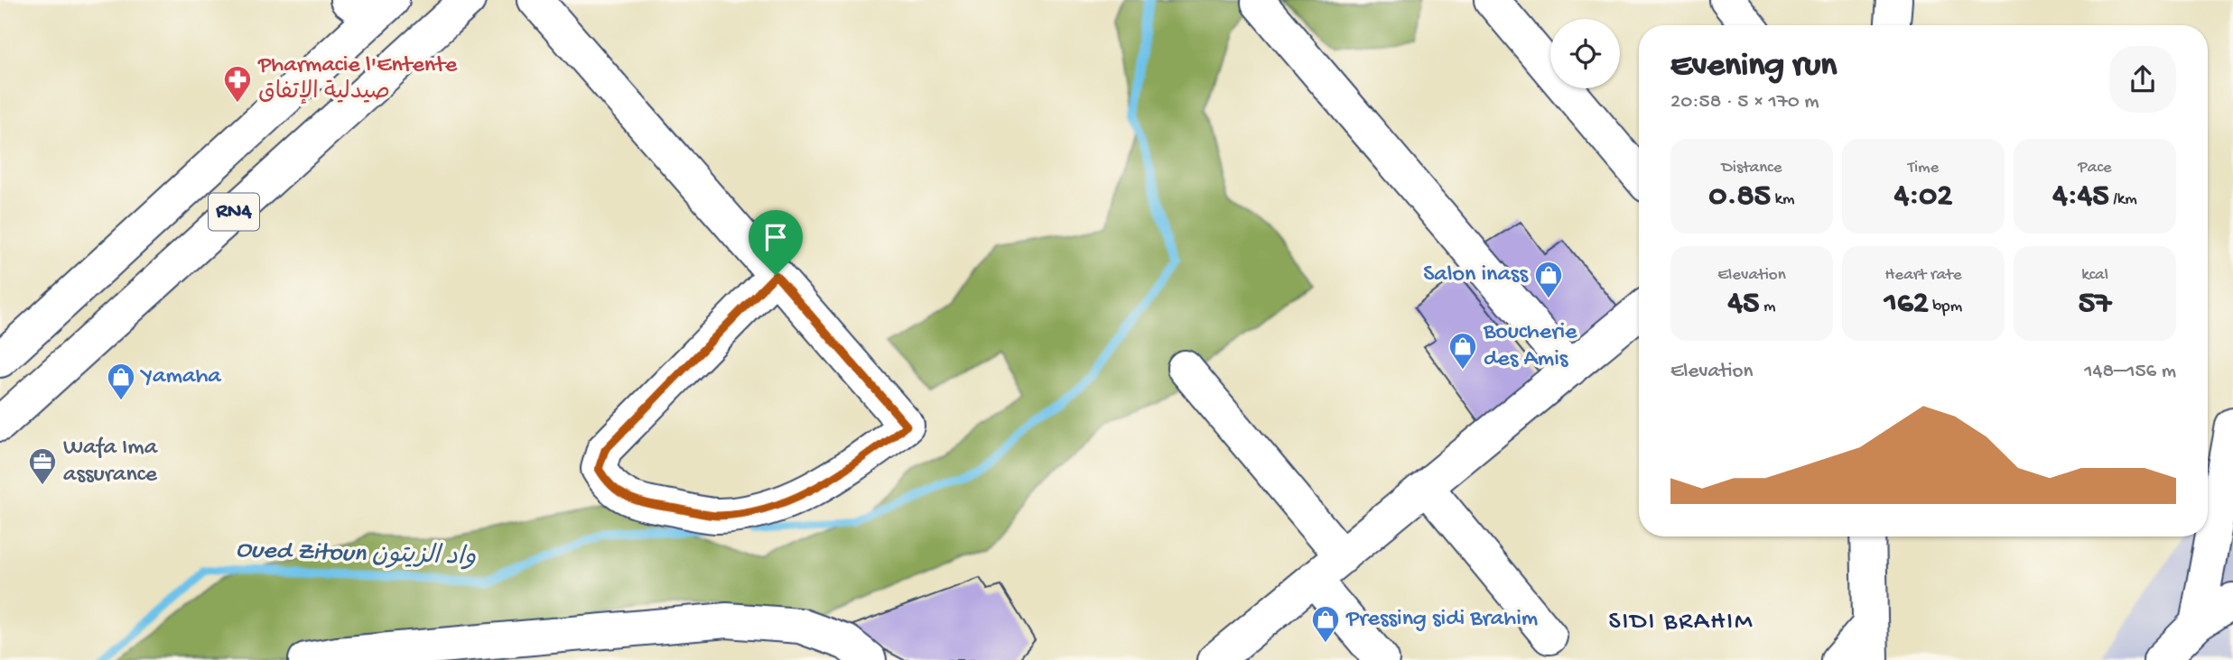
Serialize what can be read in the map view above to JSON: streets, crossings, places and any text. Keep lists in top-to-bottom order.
{
  "streets": {
    "street": ["RN4"]
  },
  "districts": ["SIDI BRAHIM"],
  "water": ["Oued Zitoun واد الزيتون"],
  "places": {
    "pharmacy": ["Pharmacie l'Entente صيدلية الإتفاق"],
    "shop": [
      "Salon inass",
      "Boucherie des Amis",
      "Yamaha",
      "Pressing sidi Brahim"
    ],
    "office": ["Wafa Ima assurance"]
  },
  "page": {
    "heading": ["Evening run", "20:58 · 5 × 170 m"],
    "stats": [
      ["Distance", "0.85 km"],
      ["Time", "4:02"],
      ["Pace", "4:45 /km"],
      ["Elevation", "45 m"],
      ["Heart rate", "162 bpm"],
      ["kcal", "57"]
    ],
    "chart": ["Elevation", "148–156 m"]
  }
}
